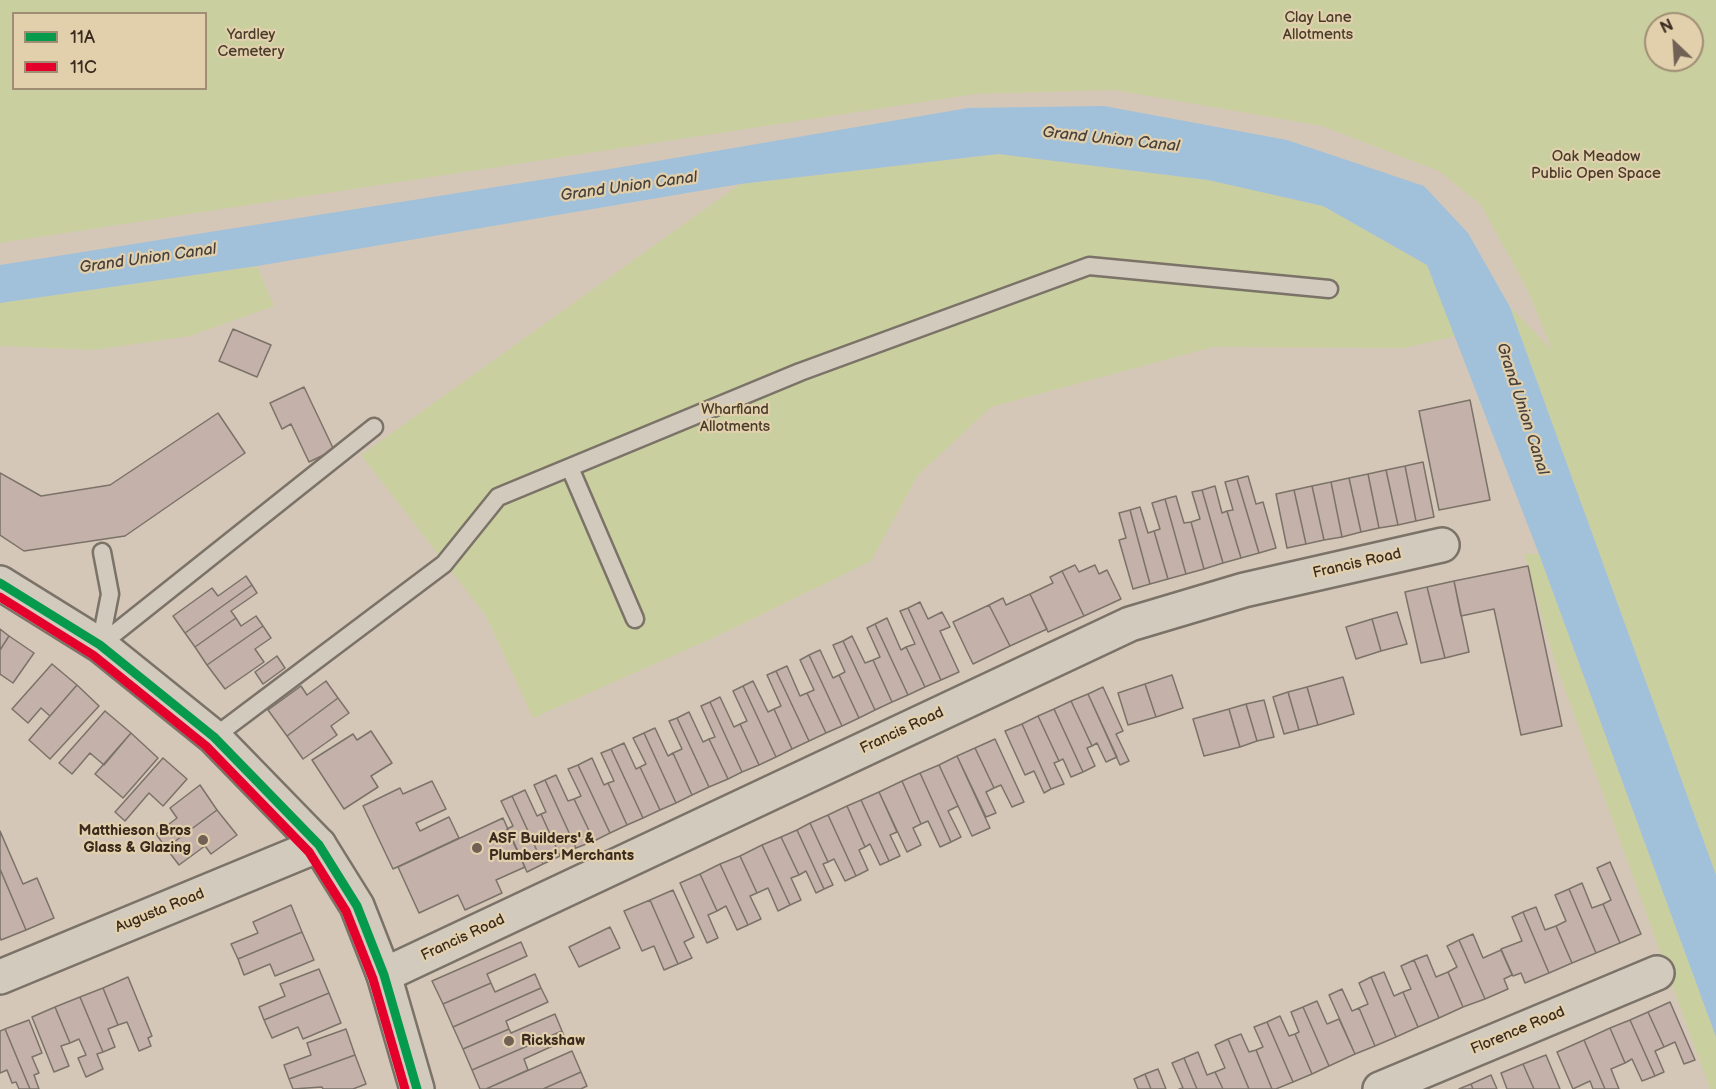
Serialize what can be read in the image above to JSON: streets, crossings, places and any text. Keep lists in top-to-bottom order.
{
  "streets": {
    "street": ["Francis Road", "Augusta Road", "Florence Road"]
  },
  "water": ["Grand Union Canal"],
  "parks": [
    "Clay Lane Allotments",
    "Yardley Cemetery",
    "Oak Meadow Public Open Space",
    "Wharfland Allotments"
  ],
  "places": ["Matthieson Bros Glass & Glazing", "ASF Builders' & Plumbers' Merchants", "Rickshaw"],
  "lines": ["transit line 11A", "transit line 11C"],
  "legend": ["11A", "11C"],
  "north": "top left"
}
